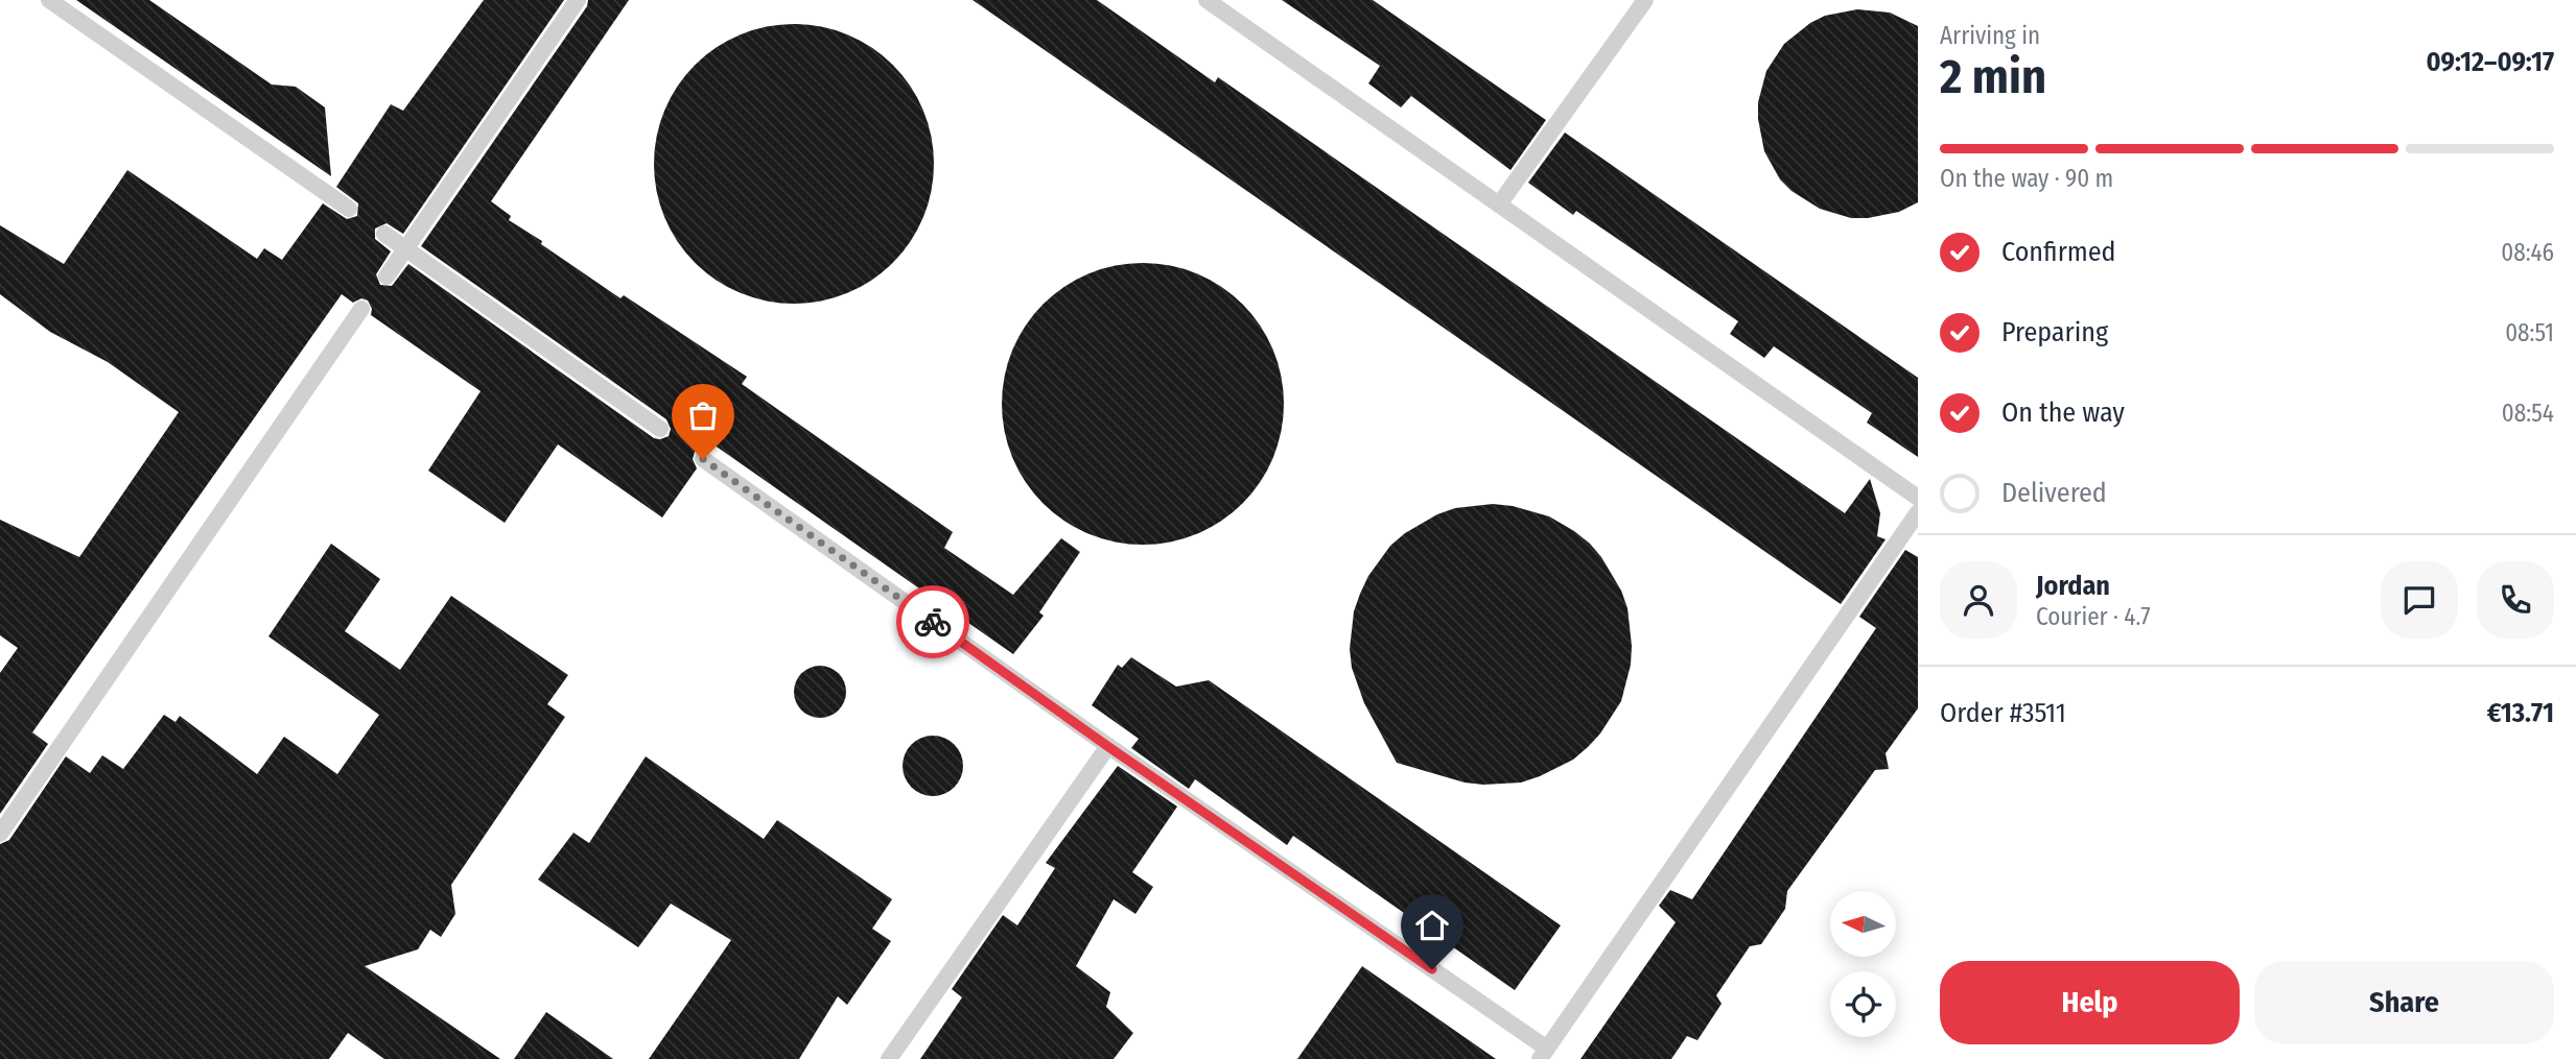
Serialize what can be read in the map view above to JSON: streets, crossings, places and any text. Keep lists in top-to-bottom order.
{
  "north": "left",
  "page": {
    "heading": ["2 min", "Arriving in", "09:12–09:17"],
    "panel": [
      "Jordan",
      "Courier · 4.7",
      "Order #3511",
      "€13.71"
    ],
    "bar": "On the way · 90 m",
    "list": [
      ["Confirmed", "08:46"],
      ["Preparing", "08:51"],
      ["On the way", "08:54"],
      "Delivered"
    ],
    "buttons": ["Help", "Share"]
  }
}
